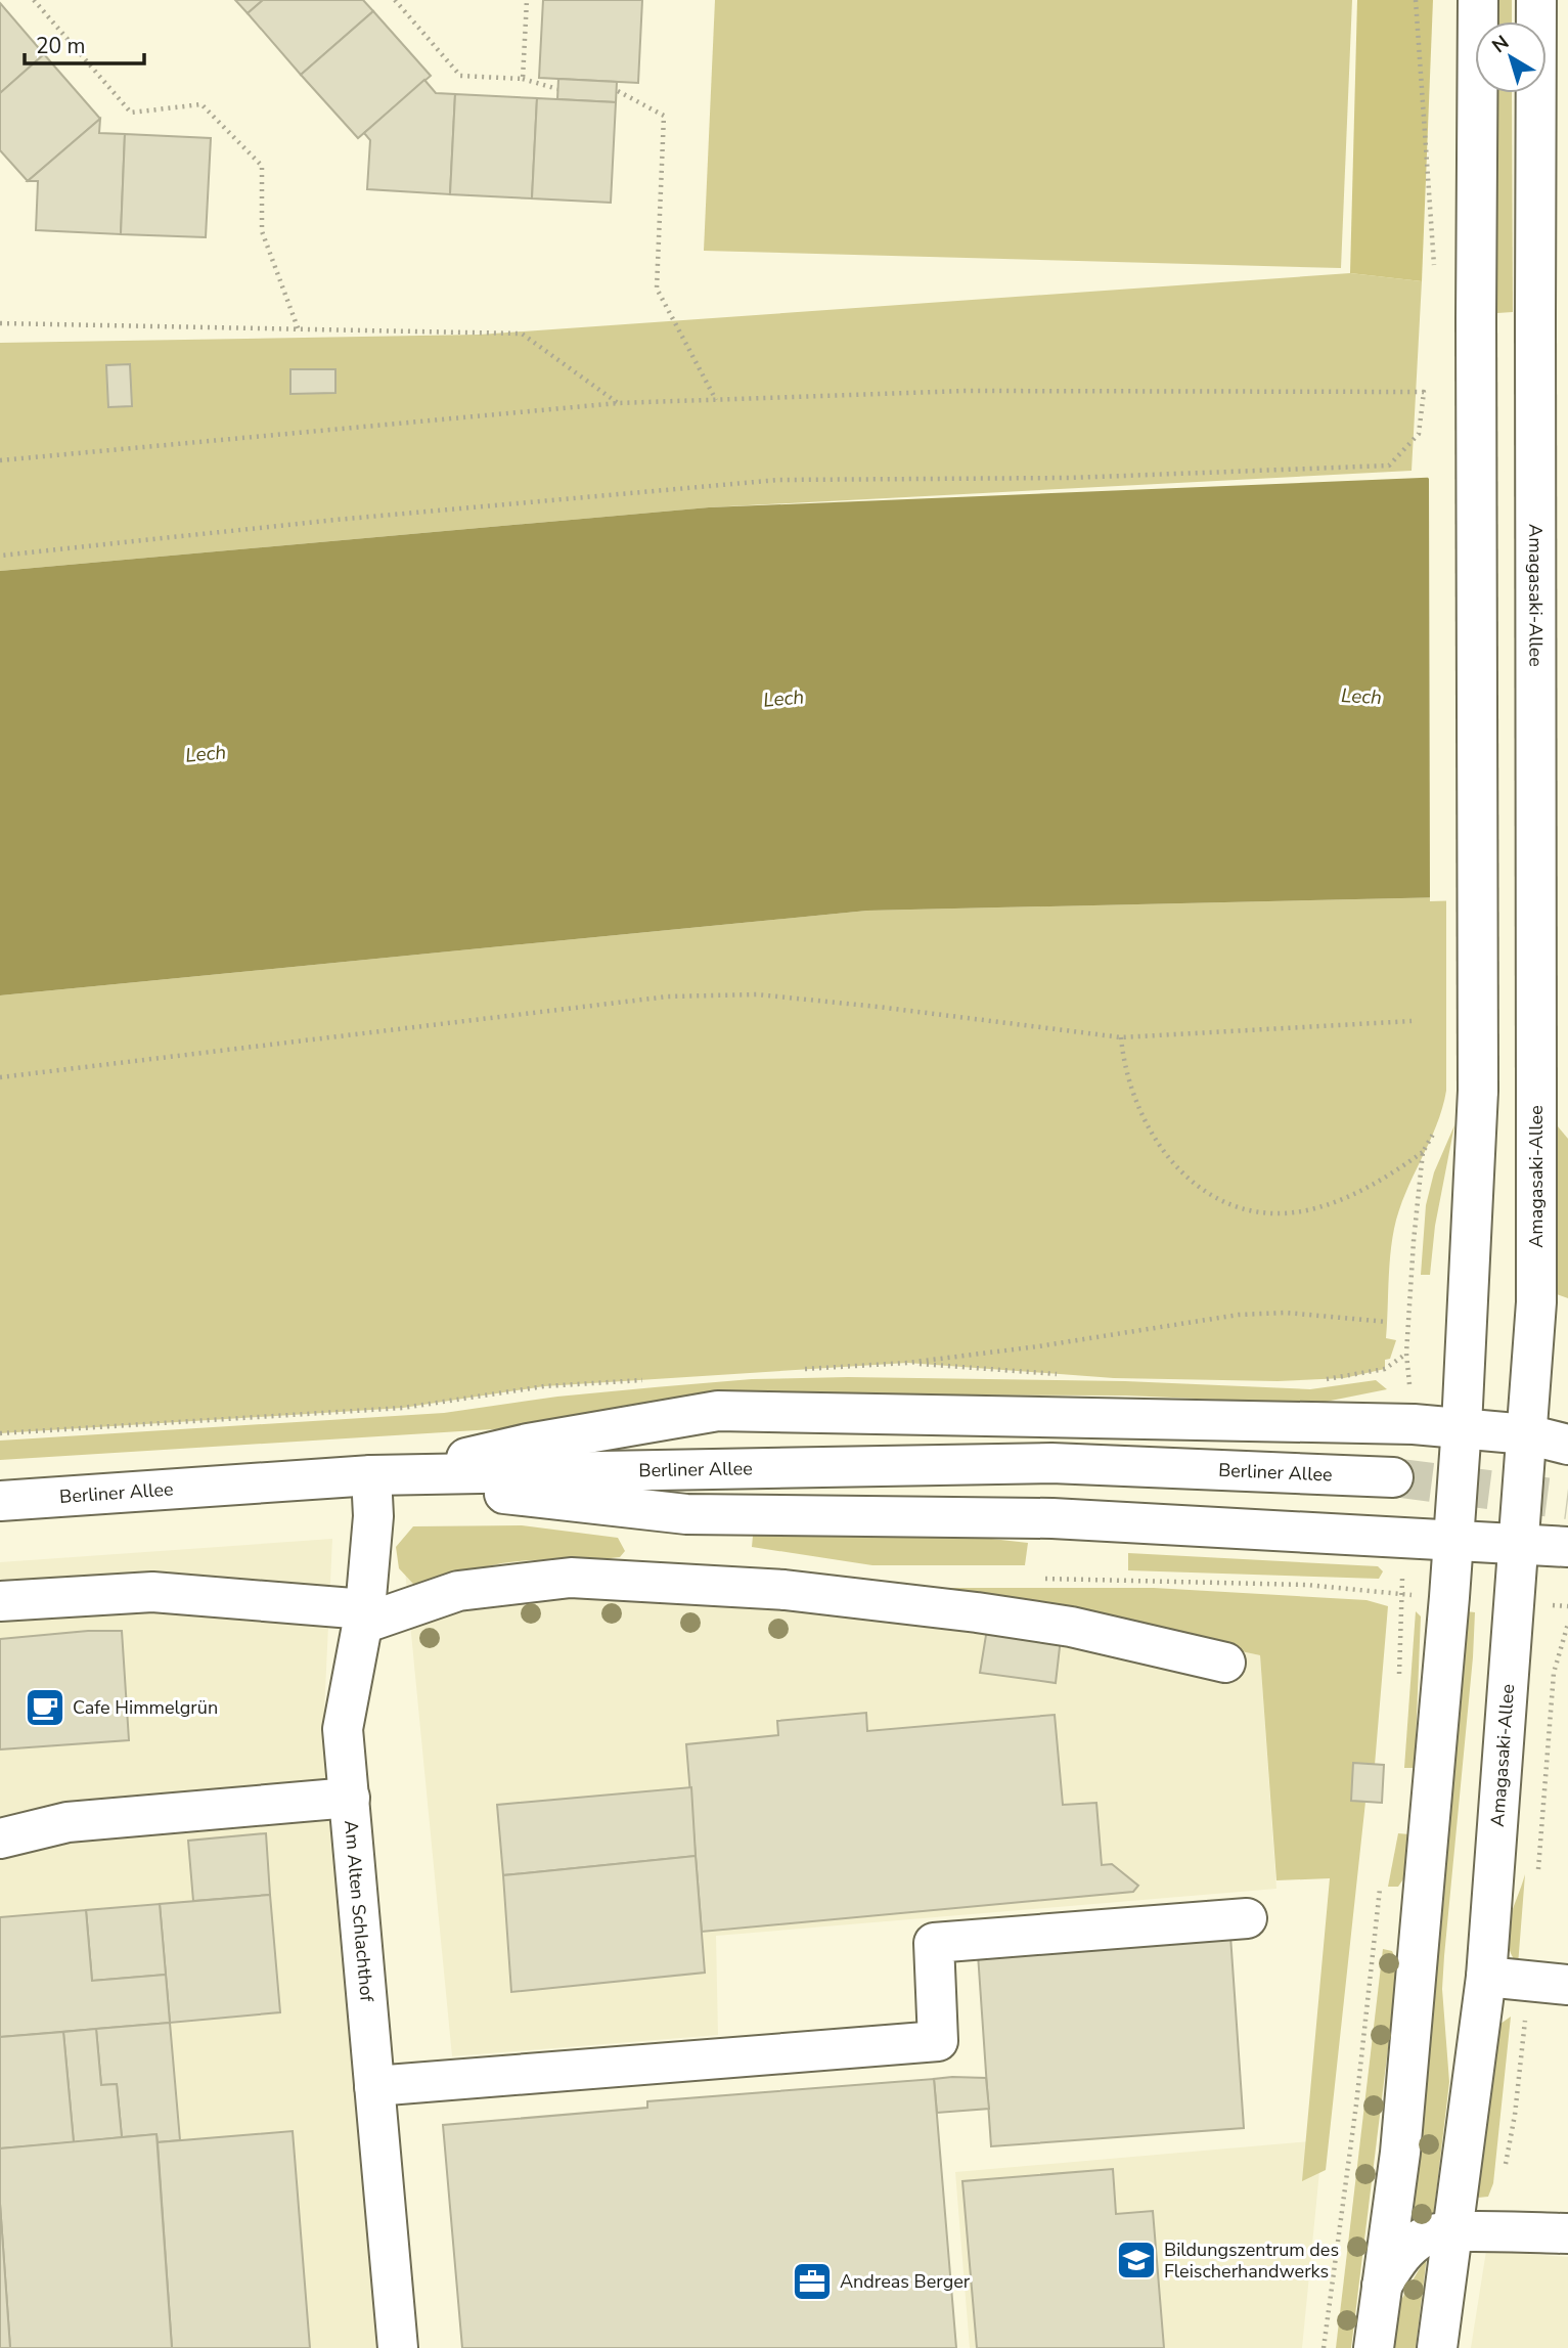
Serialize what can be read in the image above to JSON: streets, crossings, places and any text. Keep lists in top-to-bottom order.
{
  "streets": {
    "main road": ["Amagasaki-Allee", "Berliner Allee", "Am Alten Schlachthof"]
  },
  "crossings": [
    ["Berliner Allee", "Am Alten Schlachthof"]
  ],
  "water": ["Lech"],
  "places": {
    "cafe": ["Cafe Himmelgrün"],
    "school or university": ["Bildungszentrum des Fleischerhandwerks"],
    "office": ["Andreas Berger"]
  },
  "scale_bar": "20 m",
  "north": "top left"
}
